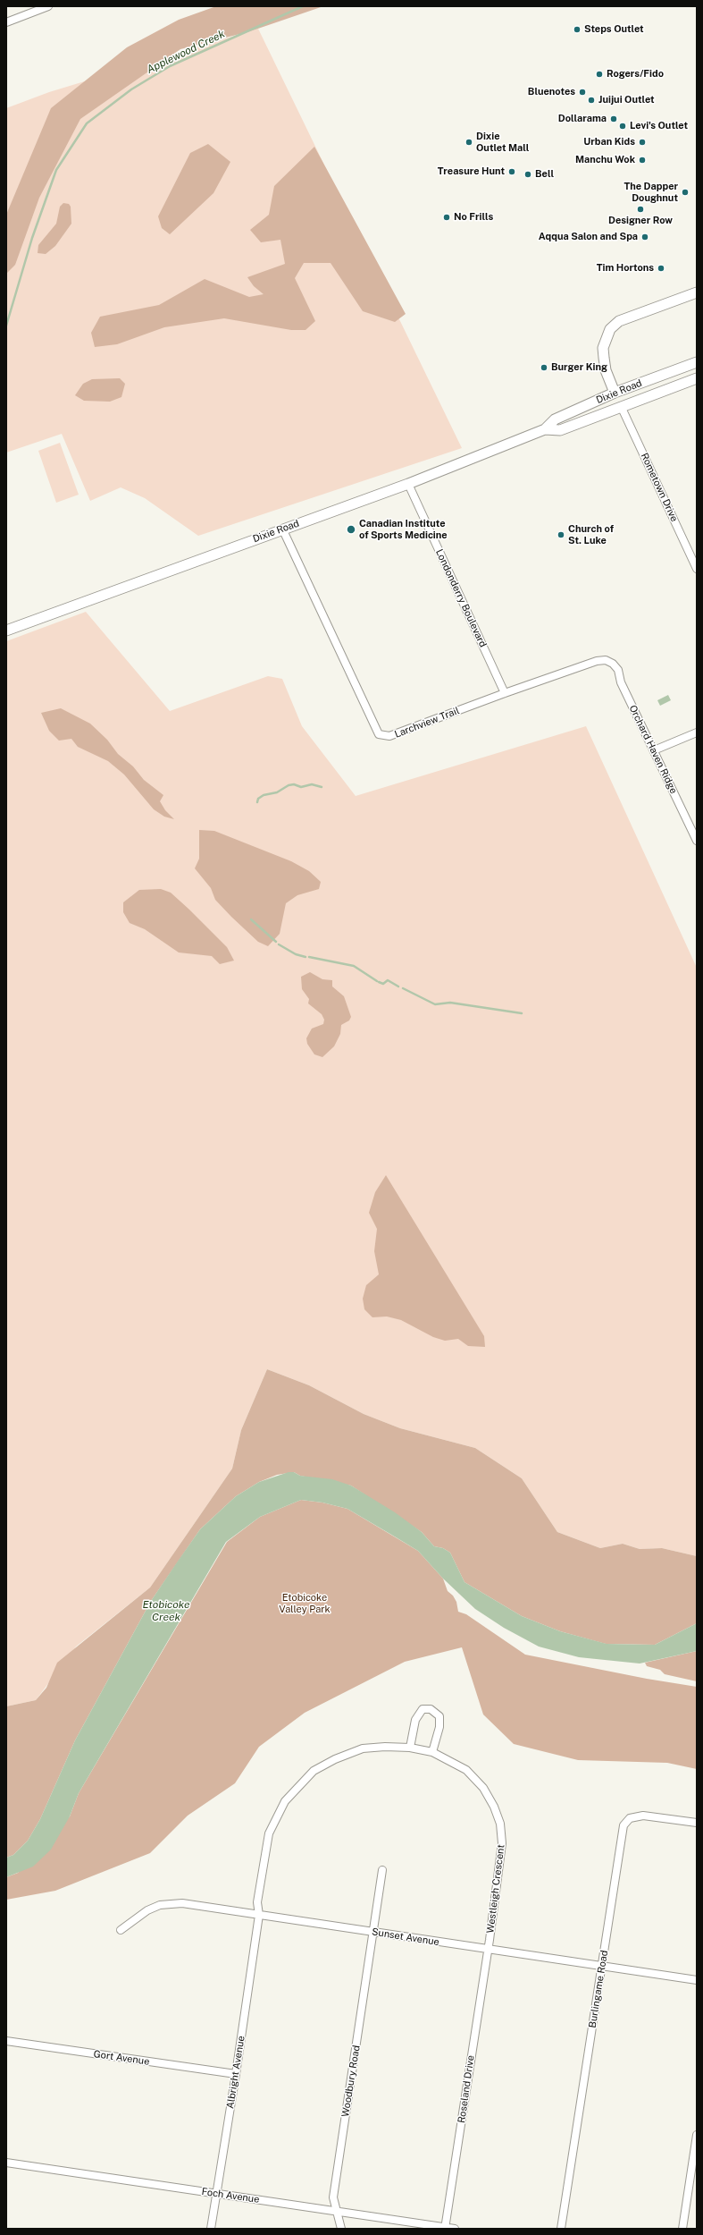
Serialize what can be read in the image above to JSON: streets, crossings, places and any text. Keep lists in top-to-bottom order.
{
  "streets": {
    "main road": ["Dixie Road"],
    "street": [
      "Rometown Drive",
      "Londonderry Boulevard",
      "Larchview Trail",
      "Orchard Haven Ridge",
      "Westleigh Crescent",
      "Sunset Avenue",
      "Burlingame Road",
      "Gort Avenue",
      "Albright Avenue",
      "Woodbury Road",
      "Roseland Drive",
      "Foch Avenue"
    ]
  },
  "crossings": [
    ["Dixie Road", "Rometown Drive"],
    ["Dixie Road", "Londonderry Boulevard"],
    ["Dixie Road", "Larchview Trail"],
    ["Londonderry Boulevard", "Larchview Trail"],
    ["Larchview Trail", "Orchard Haven Ridge"],
    ["Westleigh Crescent", "Sunset Avenue"],
    ["Westleigh Crescent", "Albright Avenue"],
    ["Westleigh Crescent", "Roseland Drive"],
    ["Sunset Avenue", "Burlingame Road"],
    ["Sunset Avenue", "Albright Avenue"],
    ["Sunset Avenue", "Woodbury Road"],
    ["Sunset Avenue", "Roseland Drive"],
    ["Gort Avenue", "Albright Avenue"],
    ["Albright Avenue", "Foch Avenue"],
    ["Woodbury Road", "Foch Avenue"],
    ["Roseland Drive", "Foch Avenue"]
  ],
  "water": ["Applewood Creek", "Etobicoke Creek"],
  "parks": ["Etobicoke Valley Park"],
  "places": [
    "Steps Outlet",
    "Rogers/Fido",
    "Bluenotes",
    "Juijui Outlet",
    "Dollarama",
    "Levi's Outlet",
    "Dixie Outlet Mall",
    "Urban Kids",
    "Manchu Wok",
    "Treasure Hunt",
    "Bell",
    "The Dapper Doughnut",
    "Designer Row",
    "No Frills",
    "Aqqua Salon and Spa",
    "Tim Hortons",
    "Burger King",
    "Canadian Institute of Sports Medicine",
    "Church of St. Luke"
  ]
}
